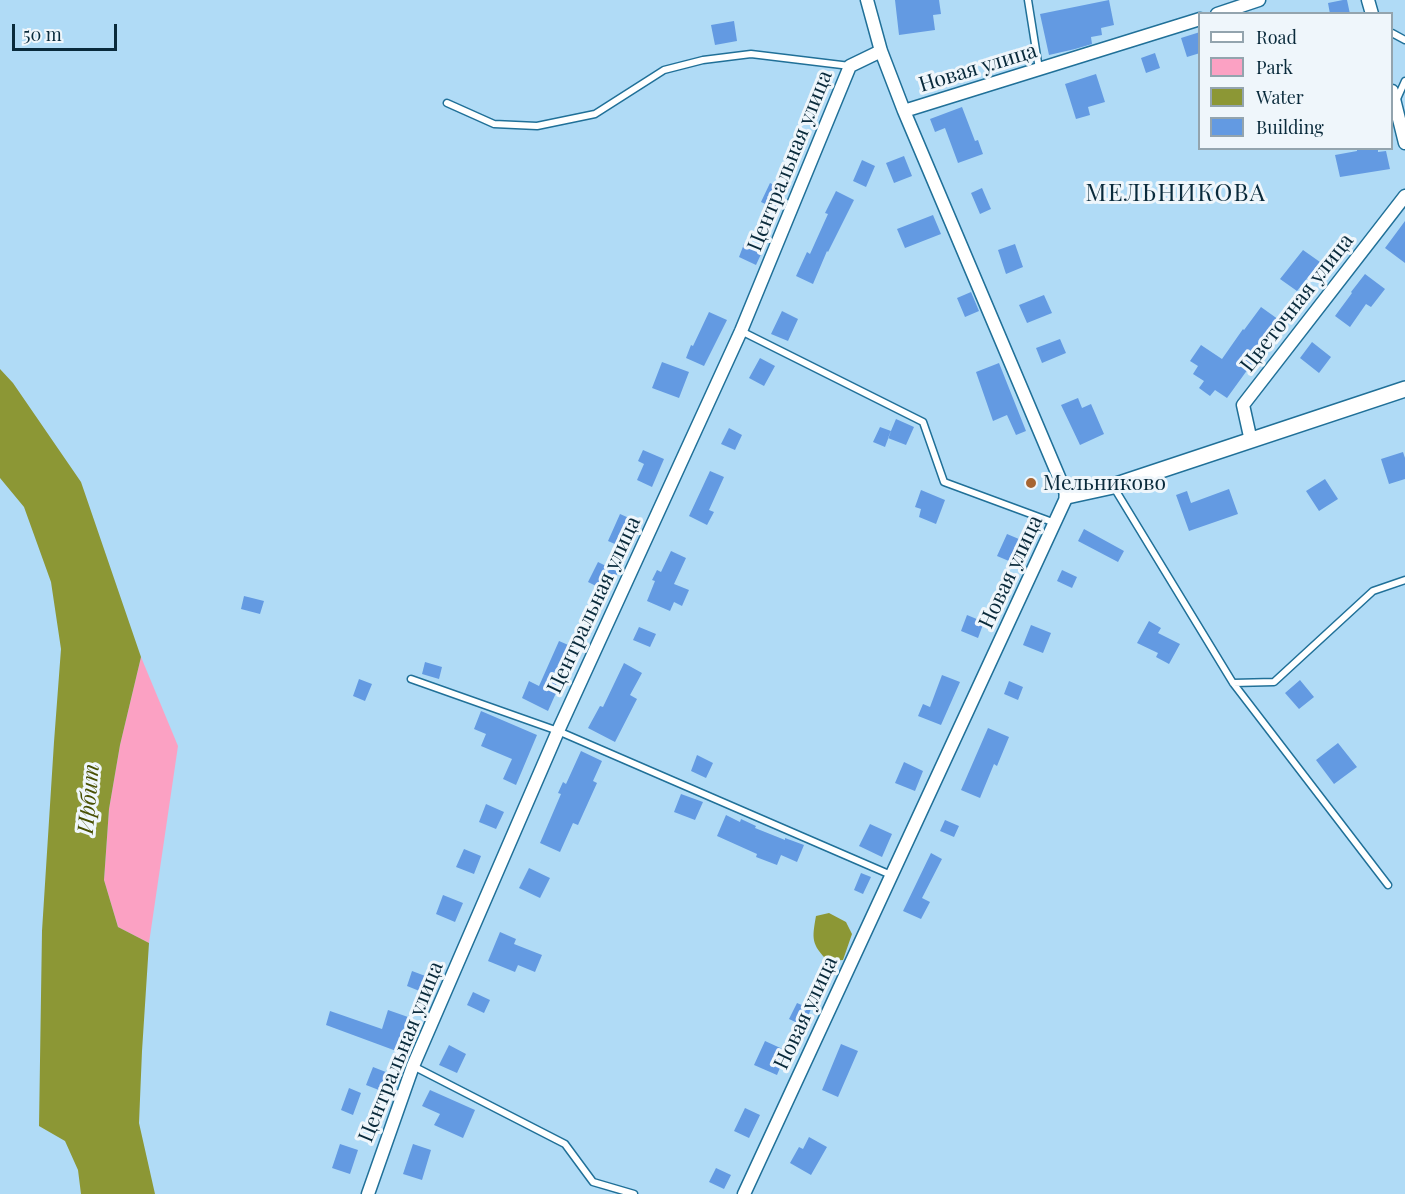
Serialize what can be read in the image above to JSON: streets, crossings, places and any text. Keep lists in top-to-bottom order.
{
  "streets": {
    "street": ["Новая улица", "Центральная улица", "Цветочная улица"]
  },
  "districts": ["МЕЛЬНИКОВА"],
  "water": ["Ирбит"],
  "places": ["Мельниково"],
  "legend": [
    "Road",
    "Park",
    "Water",
    "Building"
  ],
  "scale_bar": "50 m"
}
